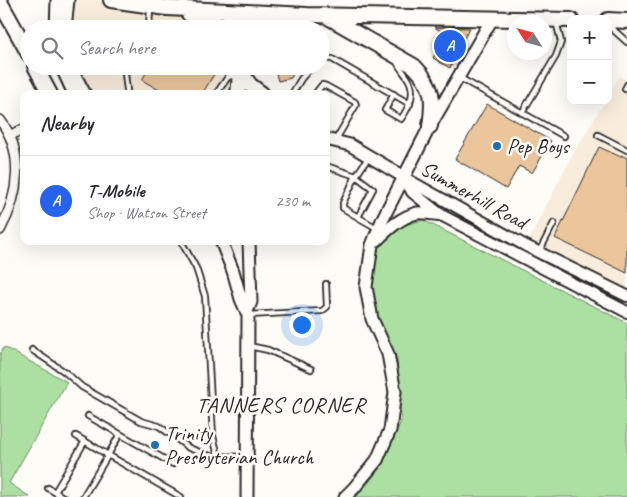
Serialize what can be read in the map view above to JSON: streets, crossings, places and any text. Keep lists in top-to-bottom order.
{
  "streets": {
    "street": ["Summerhill Road"]
  },
  "districts": ["TANNERS CORNER"],
  "places": ["Pep Boys", "Trinity Presbyterian Church"],
  "north": "top left",
  "page": {
    "map_buttons": ["+", "−"],
    "search": "Search here",
    "pins": "A",
    "heading": "Nearby",
    "list": [
      {
        "mark": "A",
        "name": "T-Mobile",
        "note": "Shop · Watson Street",
        "value": "230 m"
      }
    ]
  }
}
